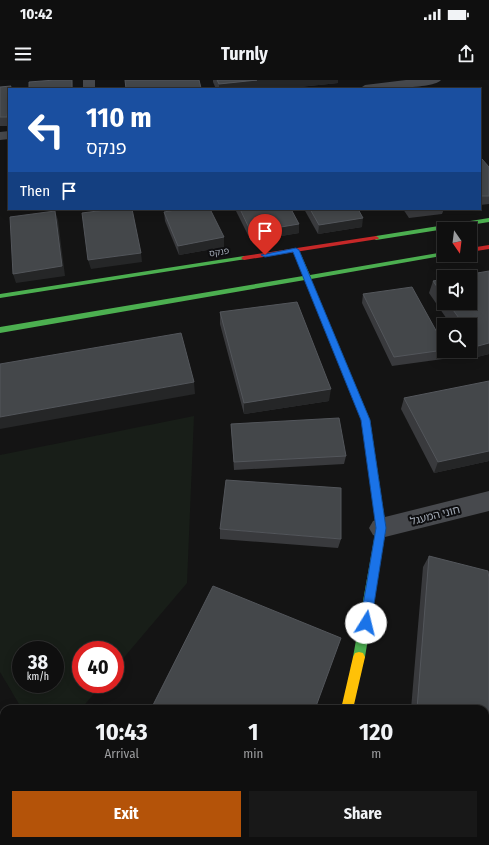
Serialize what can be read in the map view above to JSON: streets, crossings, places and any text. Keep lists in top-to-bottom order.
{
  "streets": {
    "main road": ["פנקס"],
    "street": ["חוני המעגל"]
  },
  "north": "bottom",
  "page": {
    "status": "10:42",
    "header": "Turnly",
    "turn": ["110 m", "פנקס"],
    "then": "Then",
    "speed": "38 km/h",
    "limit": "40",
    "eta": [
      "10:43",
      "Arrival",
      "1",
      "min",
      "120",
      "m"
    ],
    "buttons": ["Exit", "Share"]
  }
}
